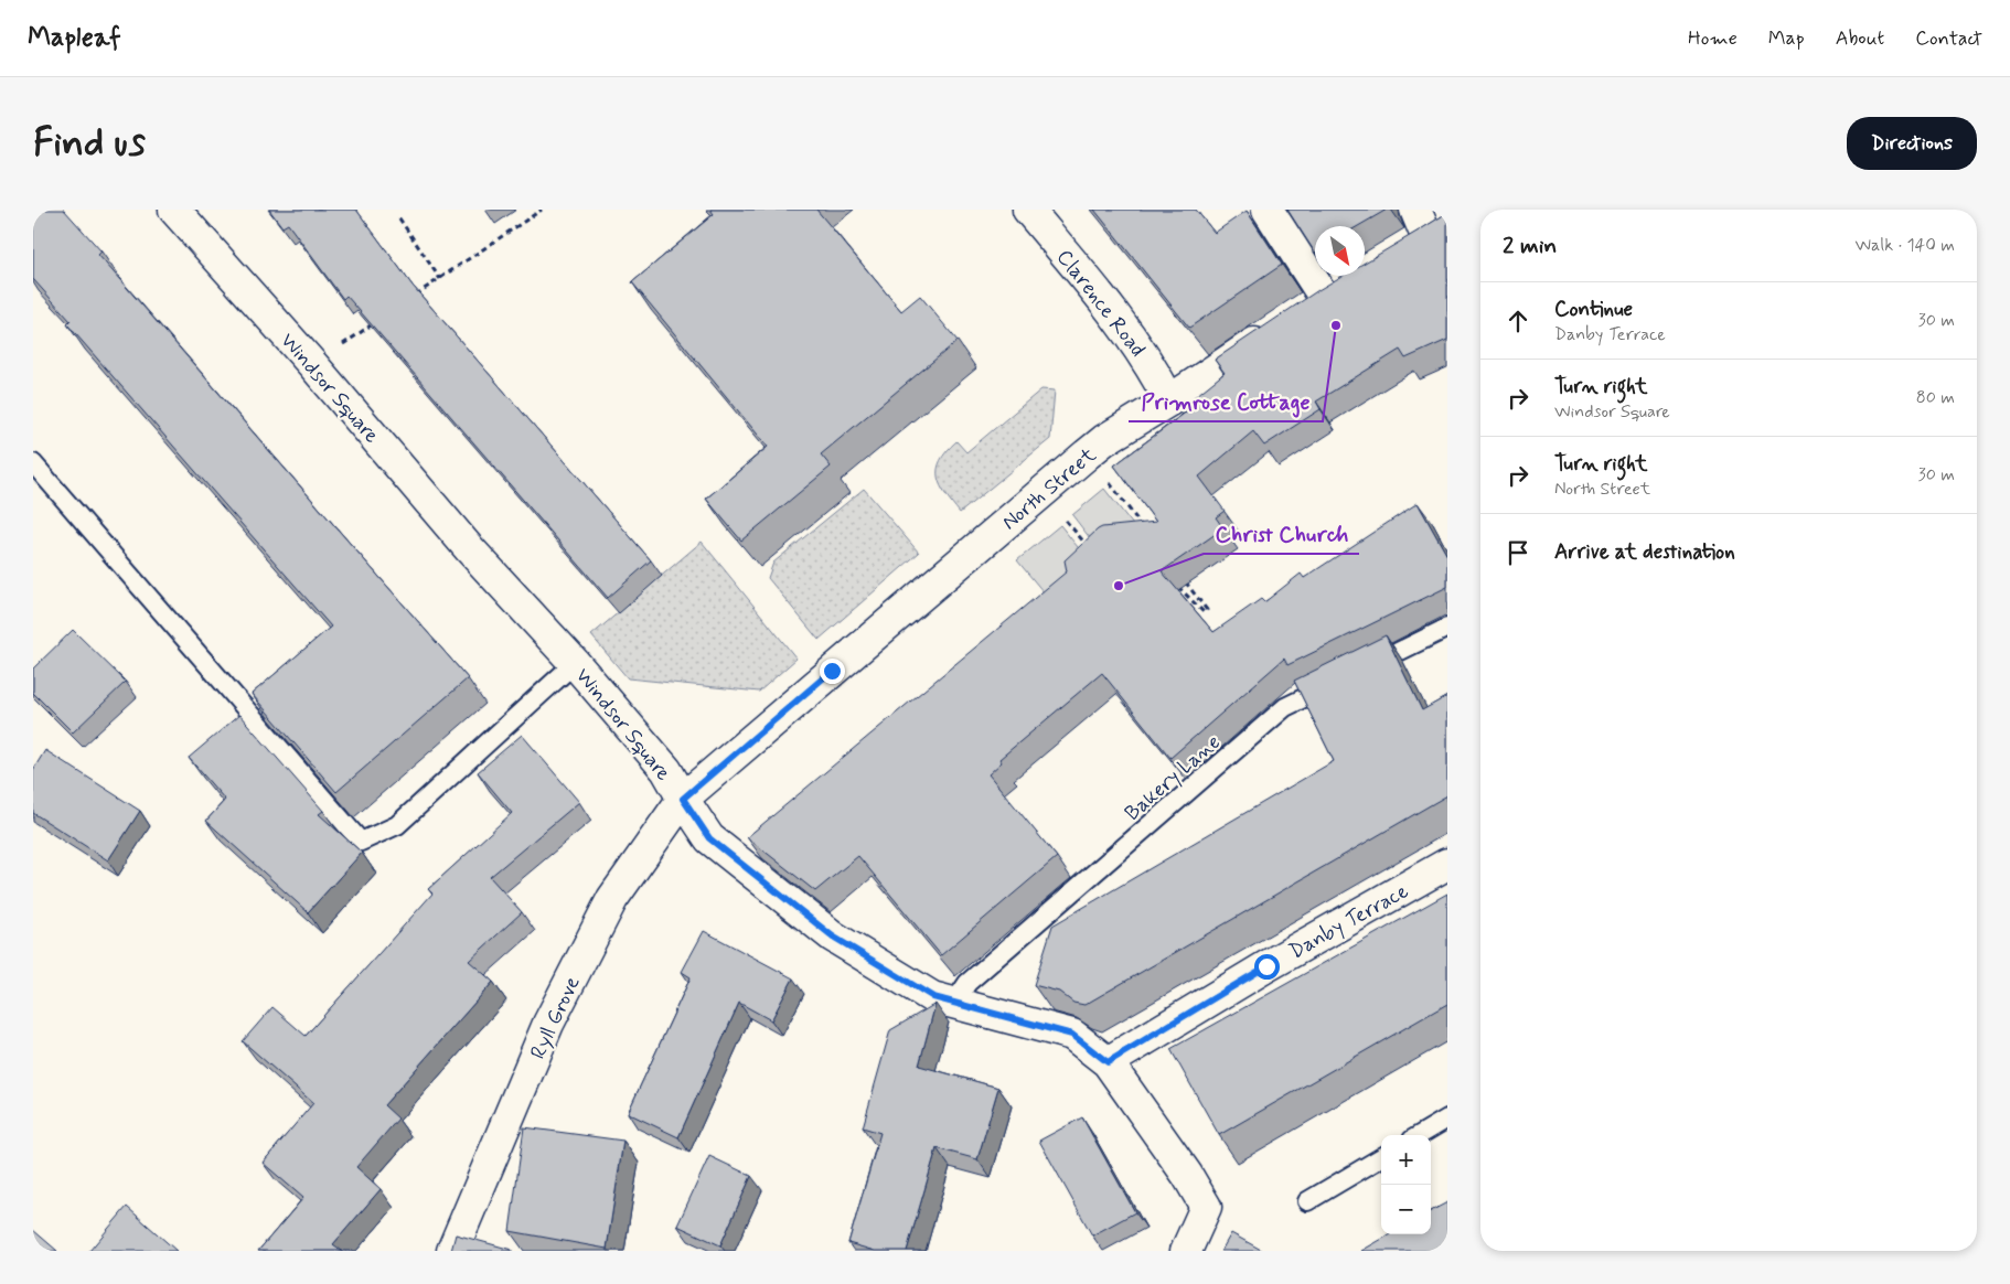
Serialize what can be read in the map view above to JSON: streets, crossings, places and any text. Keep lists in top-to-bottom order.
{
  "streets": {
    "street": [
      "Clarence Road",
      "Windsor Square",
      "North Street",
      "Danby Terrace",
      "Ryll Grove"
    ],
    "lane": ["Bakery Lane"]
  },
  "crossings": [
    ["Clarence Road", "North Street"],
    ["Windsor Square", "North Street"],
    ["Windsor Square", "Bakery Lane"],
    ["Windsor Square", "Danby Terrace"],
    ["Windsor Square", "Ryll Grove"],
    ["North Street", "Ryll Grove"]
  ],
  "places": ["Primrose Cottage", "Christ Church"],
  "north": "bottom right",
  "page": {
    "header": "Mapleaf",
    "nav": [
      "Home",
      "Map",
      "About",
      "Contact"
    ],
    "buttons": "Directions",
    "title": "Find us",
    "heading": ["2 min", "Walk · 140 m"],
    "list": [
      ["Continue", "Danby Terrace", "30 m"],
      ["Turn right", "Windsor Square", "80 m"],
      ["Turn right", "North Street", "30 m"],
      "Arrive at destination"
    ],
    "map_buttons": ["+", "−"]
  }
}
